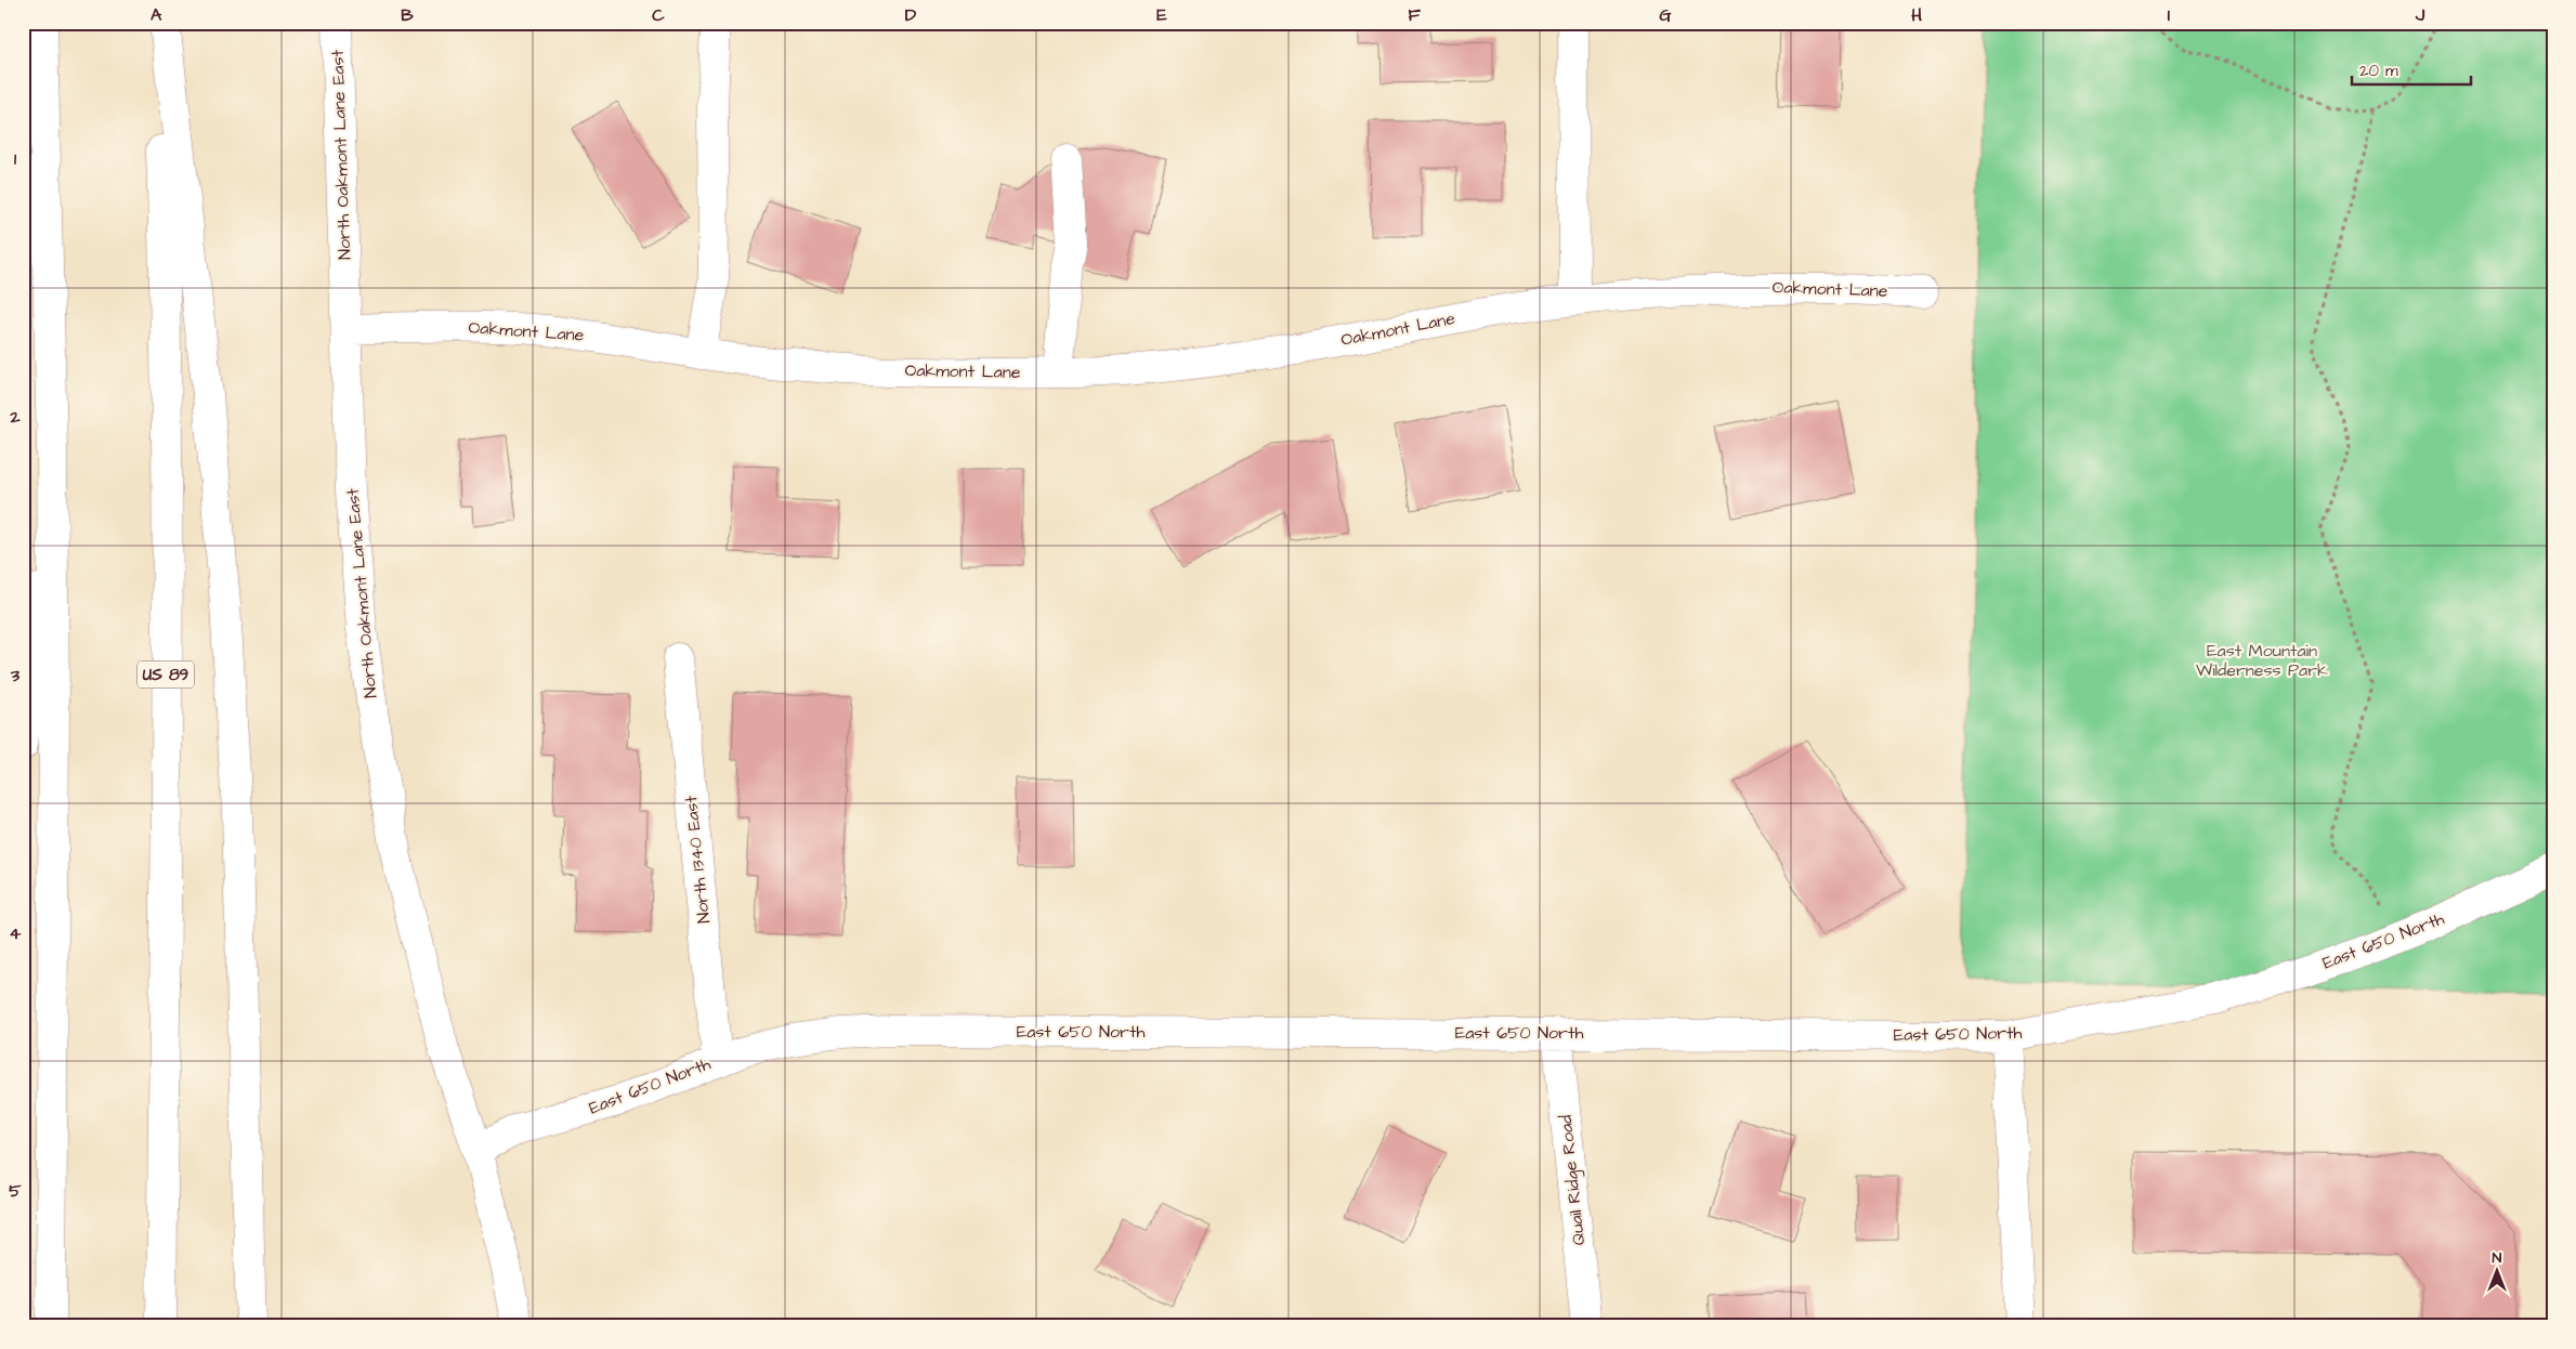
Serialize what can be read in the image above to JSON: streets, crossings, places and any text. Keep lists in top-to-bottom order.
{
  "streets": {
    "main road": [
      "North Oakmont Lane East",
      "Oakmont Lane",
      "US 89",
      "North 1340 East",
      "East 650 North",
      "Quail Ridge Road"
    ]
  },
  "crossings": [
    ["North Oakmont Lane East", "Oakmont Lane"],
    ["North Oakmont Lane East", "East 650 North"],
    ["North 1340 East", "East 650 North"],
    ["East 650 North", "Quail Ridge Road"]
  ],
  "parks": ["East Mountain Wilderness Park"],
  "scale_bar": "20 m",
  "north": "top",
  "grid": {
    "columns": [
      "A",
      "B",
      "C",
      "D",
      "E",
      "F",
      "G",
      "H",
      "I",
      "J"
    ],
    "rows": [
      "1",
      "2",
      "3",
      "4",
      "5"
    ]
  }
}
